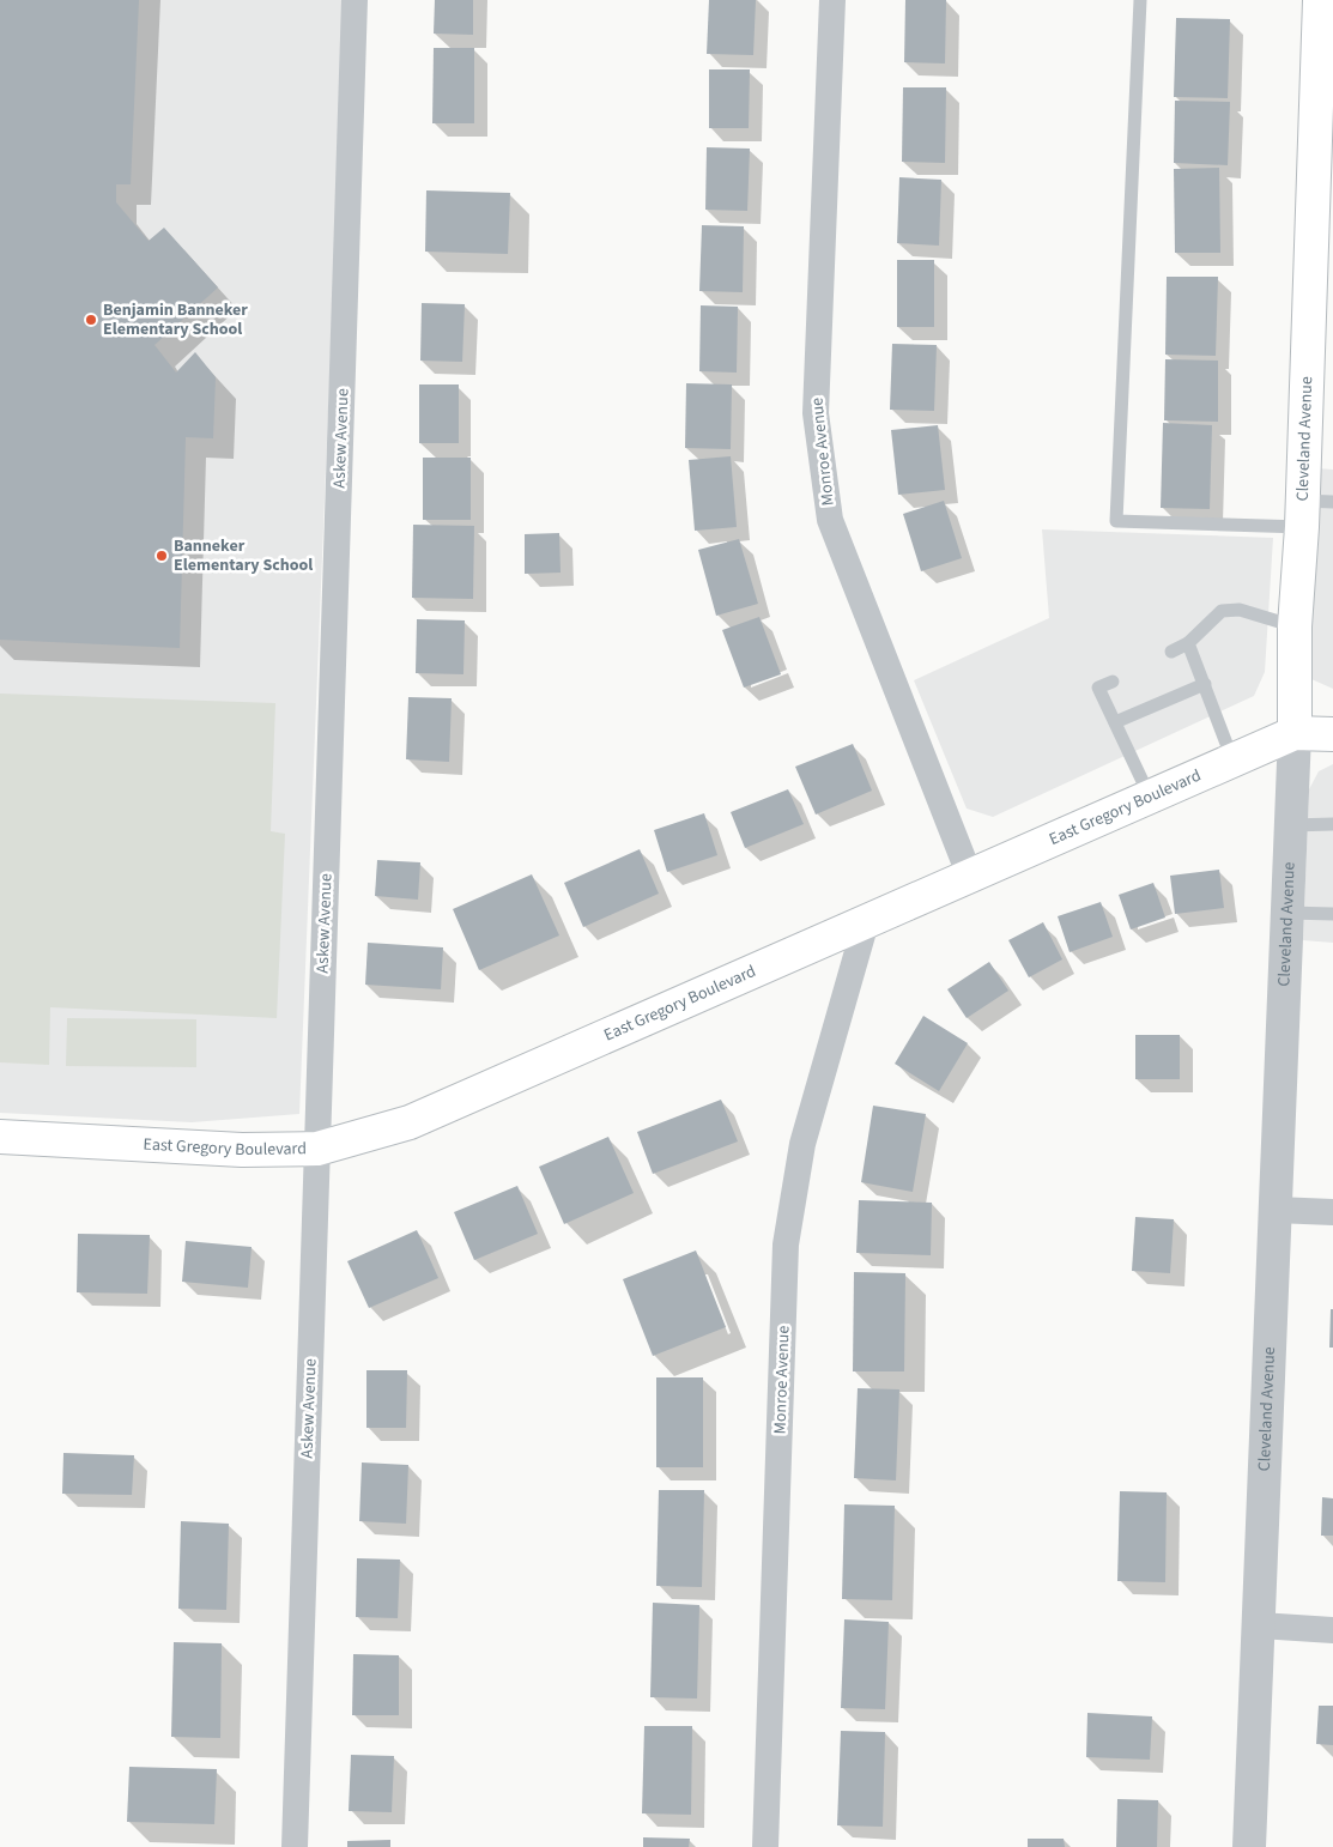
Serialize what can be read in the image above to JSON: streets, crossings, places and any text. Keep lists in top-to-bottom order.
{
  "streets": {
    "main road": ["Cleveland Avenue", "East Gregory Boulevard"],
    "street": ["Askew Avenue", "Monroe Avenue"]
  },
  "crossings": [
    ["Askew Avenue", "East Gregory Boulevard"],
    ["Cleveland Avenue", "East Gregory Boulevard"],
    ["Monroe Avenue", "East Gregory Boulevard"]
  ],
  "places": ["Benjamin Banneker Elementary School", "Banneker Elementary School"]
}
